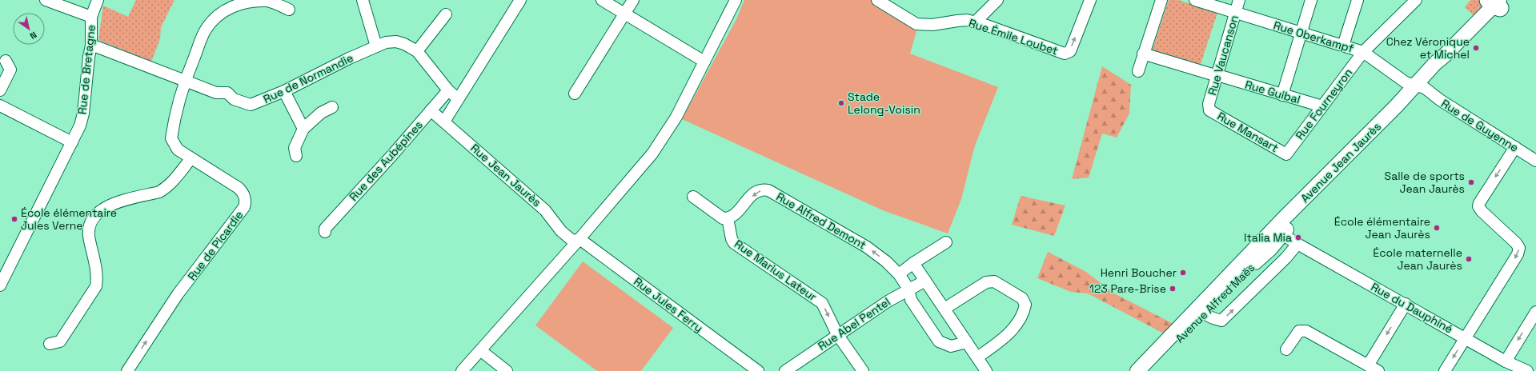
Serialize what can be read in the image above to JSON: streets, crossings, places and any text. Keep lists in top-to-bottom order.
{
  "streets": {
    "main road": ["Avenue Jean Jaurès", "Avenue Alfred Maës"],
    "street": [
      "Rue Émile Loubet",
      "Rue Oberkampf",
      "Rue Vaucanson",
      "Rue de Bretagne",
      "Rue de Normandie",
      "Rue Guibal",
      "Rue Fourneyron",
      "Rue de Guyenne",
      "Rue Mansart",
      "Rue des Aubépines",
      "Rue Jean Jaurès",
      "Rue Alfred Demont",
      "Rue de Picardie",
      "Rue Marius Lateur",
      "Rue Jules Ferry",
      "Rue du Dauphiné",
      "Rue Abel Pentel"
    ]
  },
  "crossings": [
    ["Rue Oberkampf", "Rue Vaucanson"],
    ["Rue Oberkampf", "Rue Fourneyron"],
    ["Rue Oberkampf", "Rue de Guyenne"],
    ["Rue Oberkampf", "Avenue Jean Jaurès"],
    ["Rue Vaucanson", "Rue Guibal"],
    ["Rue Vaucanson", "Rue Mansart"],
    ["Rue de Bretagne", "Rue de Normandie"],
    ["Rue de Normandie", "Rue de Picardie"],
    ["Rue Guibal", "Rue Fourneyron"],
    ["Rue Fourneyron", "Rue Mansart"],
    ["Rue de Guyenne", "Avenue Jean Jaurès"],
    ["Rue des Aubépines", "Rue Jean Jaurès"],
    ["Avenue Jean Jaurès", "Avenue Alfred Maës"],
    ["Avenue Jean Jaurès", "Rue du Dauphiné"],
    ["Rue Jean Jaurès", "Rue Jules Ferry"],
    ["Rue Alfred Demont", "Rue Marius Lateur"],
    ["Rue Alfred Demont", "Rue Abel Pentel"],
    ["Rue Marius Lateur", "Rue Abel Pentel"],
    ["Avenue Alfred Maës", "Rue du Dauphiné"]
  ],
  "one_way": ["Rue Alfred Demont", "Rue Marius Lateur"],
  "places": [
    "Chez Véronique et Michel",
    "Stade Lelong-Voisin",
    "Salle de sports Jean Jaurès",
    "École élémentaire Jules Verne",
    "École élémentaire Jean Jaurès",
    "Italia Mia",
    "École maternelle Jean Jaurès",
    "Henri Boucher",
    "123 Pare-Brise"
  ],
  "north": "bottom right"
}
